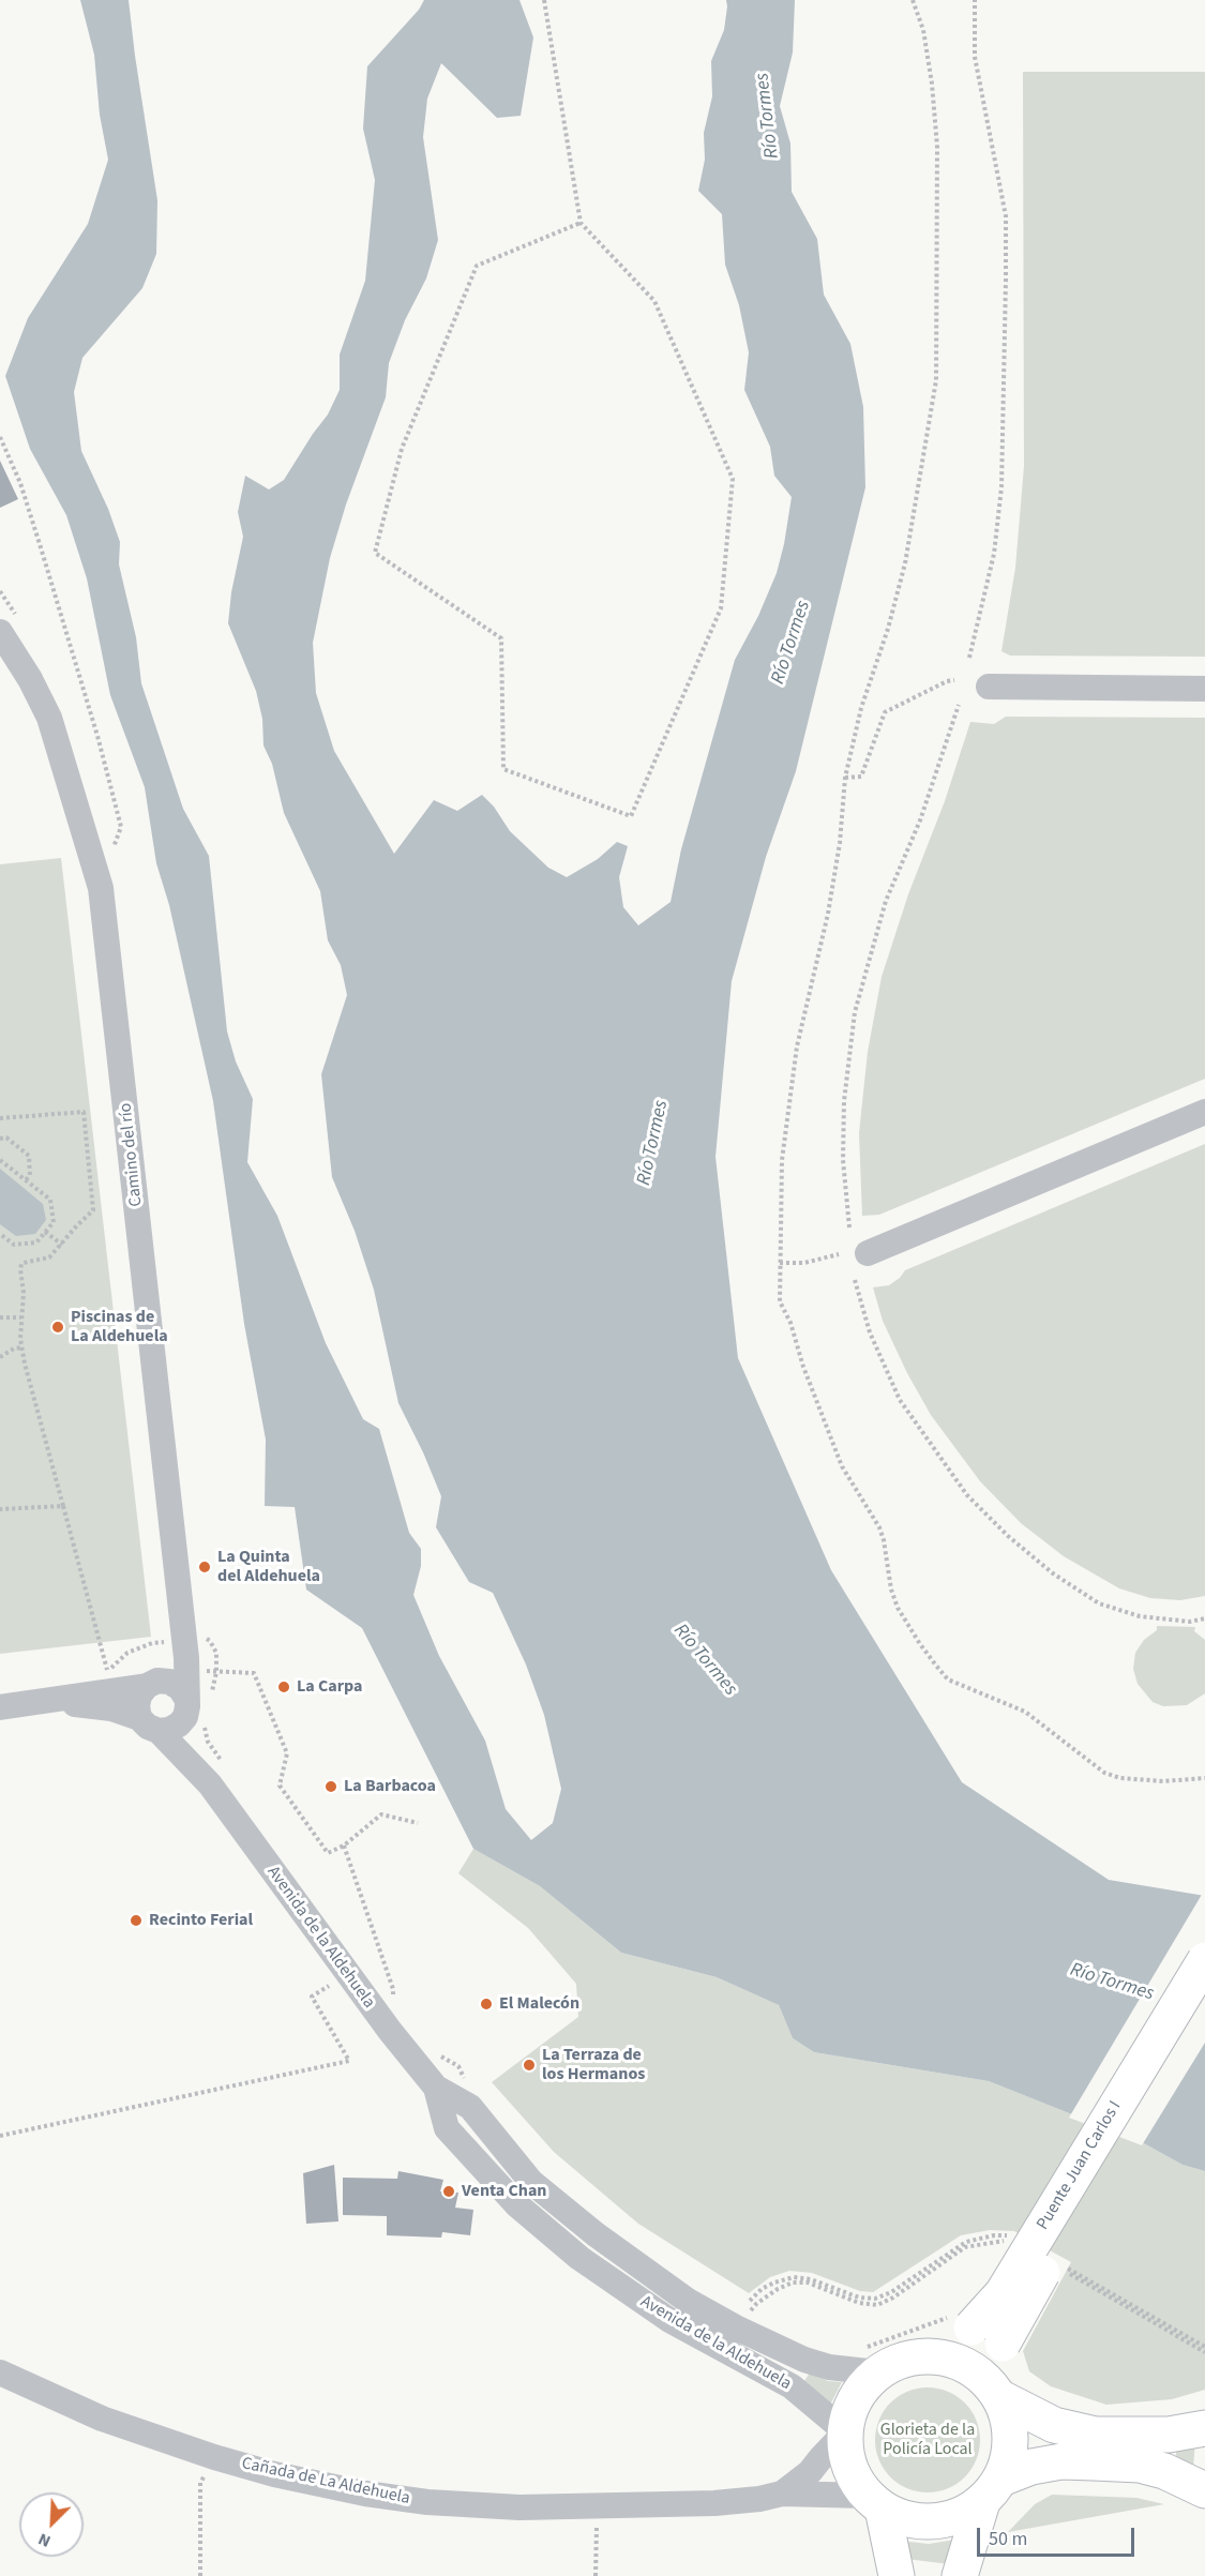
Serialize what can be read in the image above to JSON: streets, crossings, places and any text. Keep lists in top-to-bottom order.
{
  "streets": {
    "main road": ["Puente Juan Carlos I"],
    "street": ["Camino del río", "Avenida de la Aldehuela", "Cañada de La Aldehuela"]
  },
  "crossings": [
    ["Camino del río", "Avenida de la Aldehuela"],
    ["Avenida de la Aldehuela", "Puente Juan Carlos I"],
    ["Avenida de la Aldehuela", "Cañada de La Aldehuela"],
    ["Puente Juan Carlos I", "Cañada de La Aldehuela"]
  ],
  "water": ["Río Tormes"],
  "parks": ["Glorieta de la Policía Local"],
  "places": [
    "Piscinas de La Aldehuela",
    "La Quinta del Aldehuela",
    "La Carpa",
    "La Barbacoa",
    "Recinto Ferial",
    "El Malecón",
    "La Terraza de los Hermanos",
    "Venta Chan"
  ],
  "scale_bar": "50 m",
  "north": "bottom left"
}
